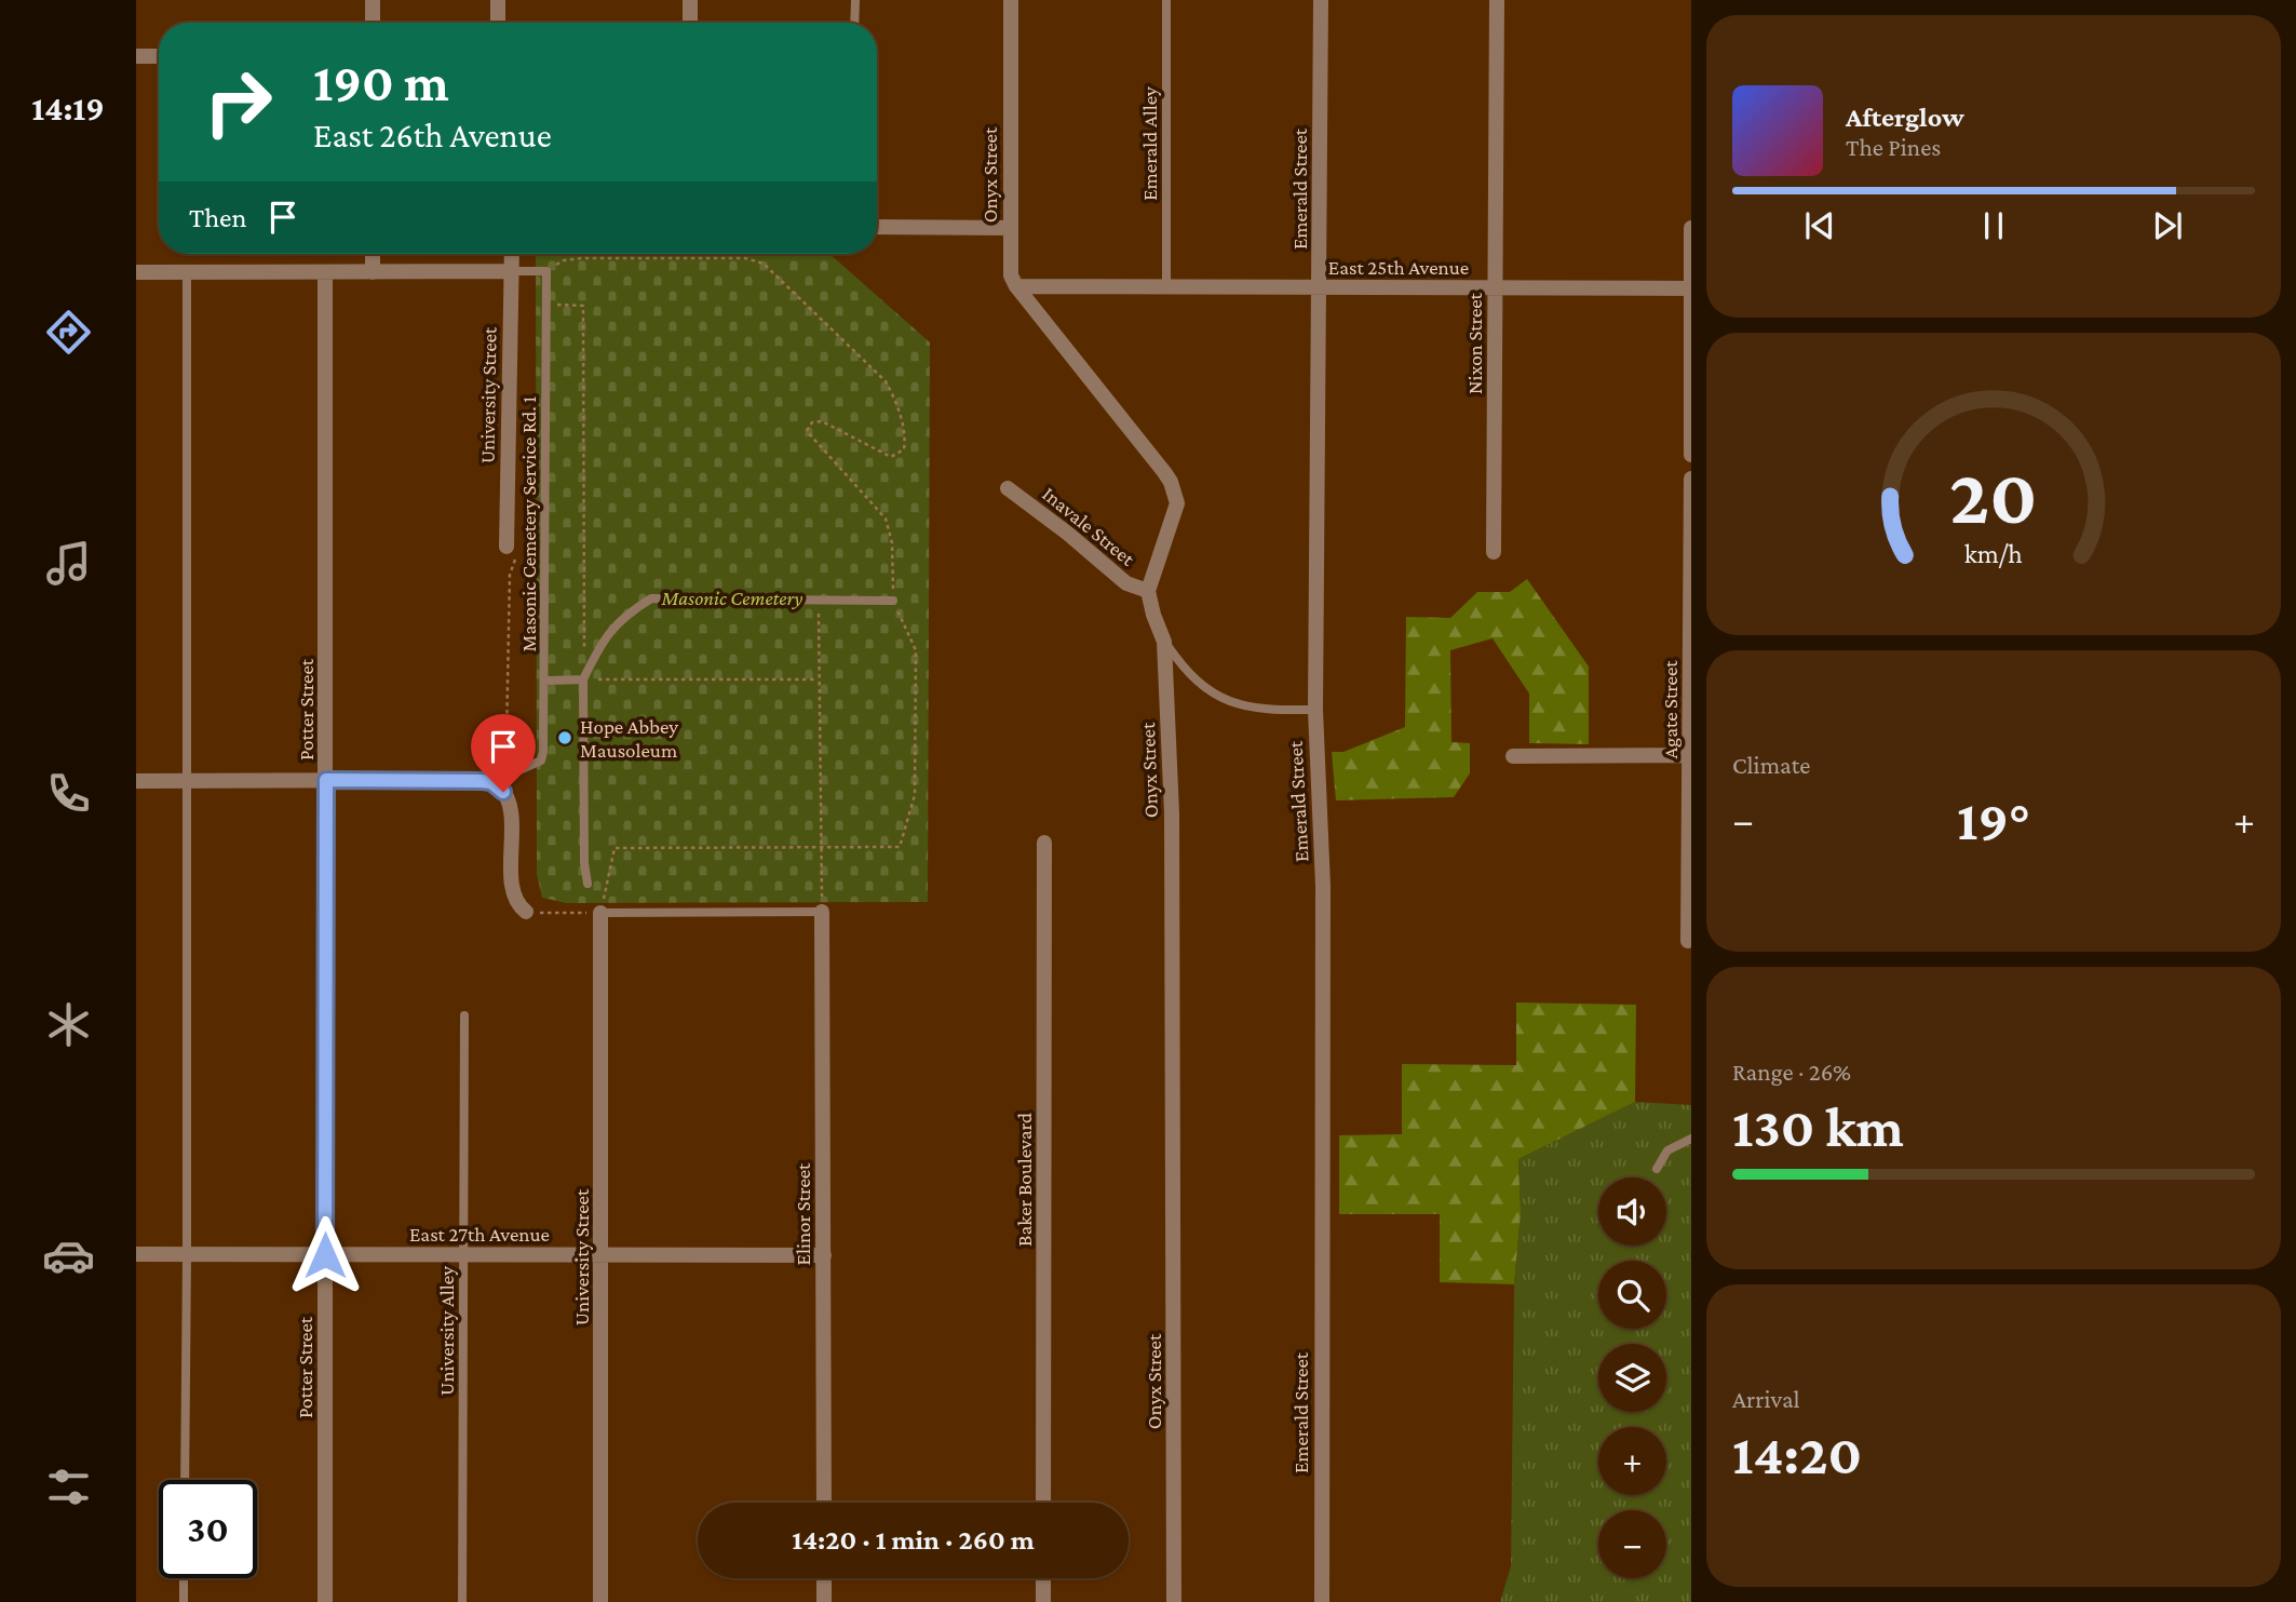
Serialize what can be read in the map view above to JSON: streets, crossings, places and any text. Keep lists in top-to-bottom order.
{
  "streets": {
    "street": [
      "Onyx Street",
      "Emerald Street",
      "East 25th Avenue",
      "Nixon Street",
      "University Street",
      "Inavale Street",
      "Potter Street",
      "Agate Street",
      "Baker Boulevard",
      "Elinor Street",
      "East 27th Avenue"
    ],
    "lane": ["Emerald Alley", "Masonic Cemetery Service Rd. 1", "University Alley"]
  },
  "crossings": [
    ["Emerald Alley", "East 25th Avenue"],
    ["Onyx Street", "East 25th Avenue"],
    ["Onyx Street", "Inavale Street"],
    ["Emerald Street", "East 25th Avenue"],
    ["East 25th Avenue", "Nixon Street"],
    ["University Street", "East 27th Avenue"],
    ["Potter Street", "East 27th Avenue"],
    ["Elinor Street", "East 27th Avenue"],
    ["East 27th Avenue", "University Alley"]
  ],
  "parks": ["Masonic Cemetery"],
  "places": ["Hope Abbey Mausoleum"],
  "page": {
    "tabs": "14:19",
    "turn": ["190 m", "East 26th Avenue"],
    "song": ["Afterglow", "The Pines"],
    "then": "Then",
    "tile": [
      "Climate",
      ["Range · 26%", "130 km"],
      ["Arrival", "14:20"]
    ],
    "heat": ["−", "19°", "+"],
    "map_buttons": ["+", "−"],
    "limit": "30",
    "trip": "14:20 · 1 min · 260 m",
    "gauge": ["20", "km/h"]
  }
}
